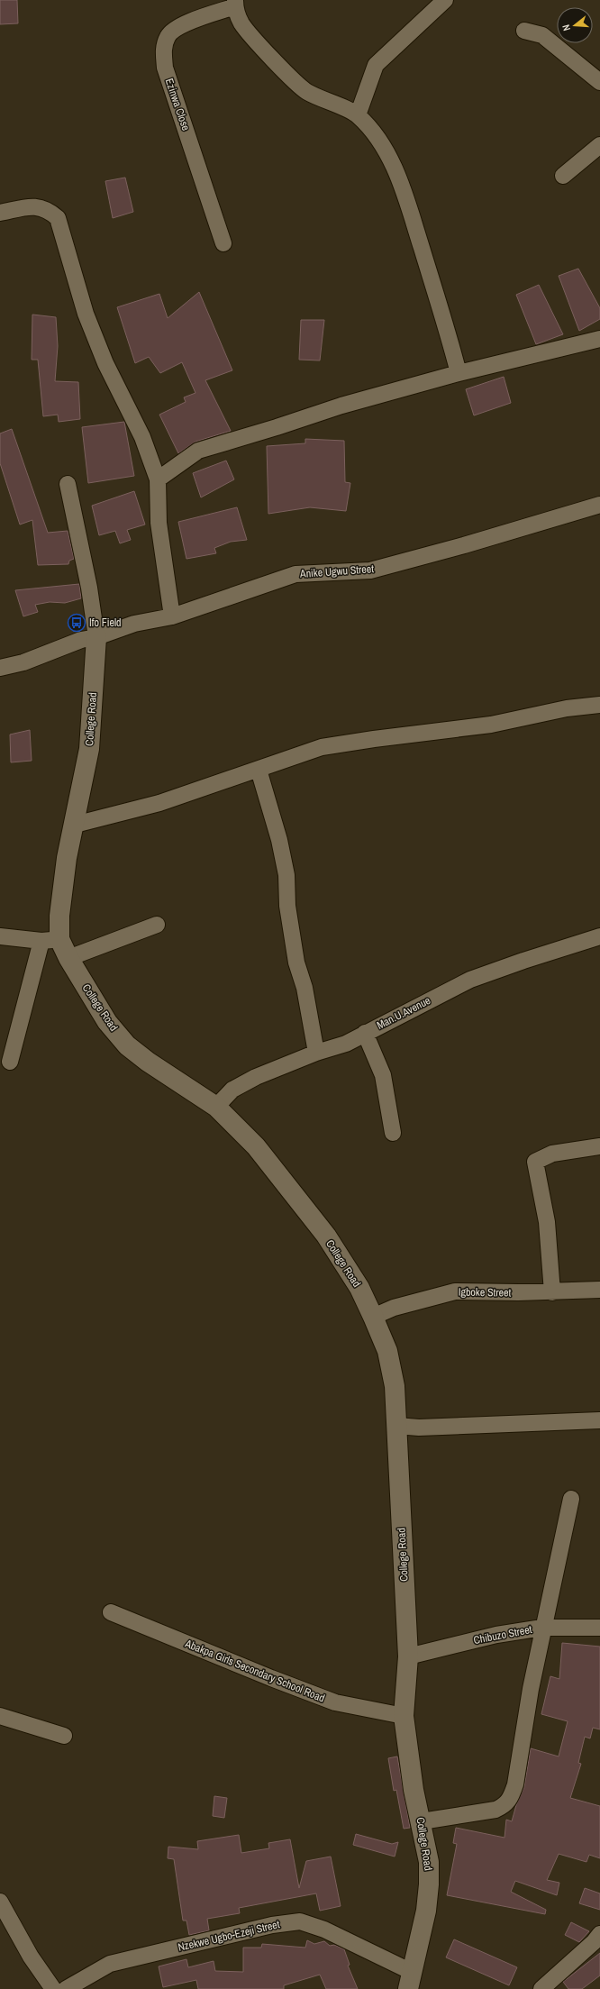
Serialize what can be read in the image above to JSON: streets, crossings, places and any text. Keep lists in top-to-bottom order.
{
  "streets": {
    "main road": ["College Road"],
    "street": [
      "Ezinwa Close",
      "Anike Ugwu Street",
      "Man.U.Avenue",
      "Igboke Street",
      "Chibuzo Street",
      "Abakpa Girls Secondary School Road",
      "Nzekwe Ugbo-Ezeji Street"
    ]
  },
  "crossings": [
    ["Anike Ugwu Street", "College Road"],
    ["College Road", "Man.U.Avenue"],
    ["College Road", "Igboke Street"],
    ["College Road", "Chibuzo Street"],
    ["College Road", "Abakpa Girls Secondary School Road"],
    ["College Road", "Nzekwe Ugbo-Ezeji Street"]
  ],
  "places": {
    "bus stop": ["Ifo Field"]
  },
  "north": "left"
}
